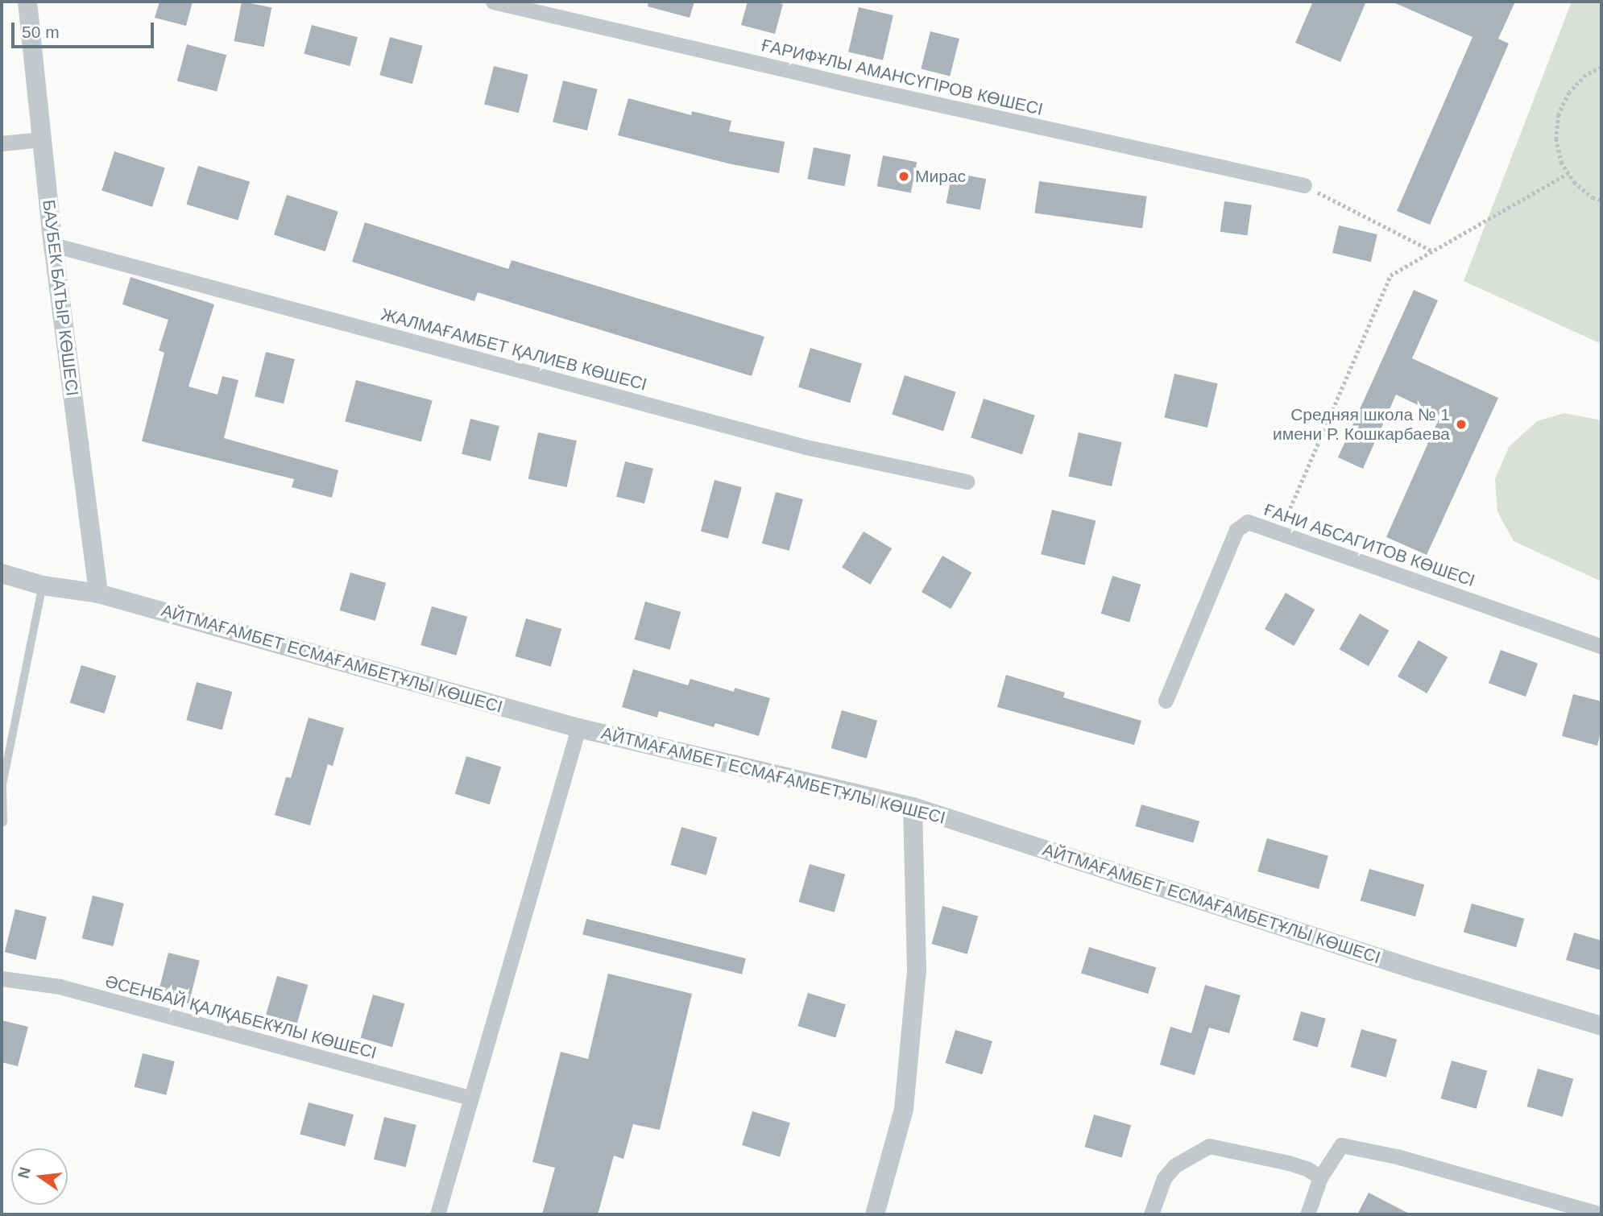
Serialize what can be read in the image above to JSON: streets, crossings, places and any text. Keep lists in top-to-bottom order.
{
  "streets": {
    "street": [
      "ҒАРИФҰЛЫ АМАНСҮГІРОВ КӨШЕСІ",
      "БАУБЕК БАТЫР КӨШЕСІ",
      "ЖАЛМАҒАМБЕТ ҚАЛИЕВ КӨШЕСІ",
      "ҒАНИ АБСАГИТОВ КӨШЕСІ",
      "АЙТМАҒАМБЕТ ЕСМАҒАМБЕТҰЛЫ КӨШЕСІ",
      "ӘСЕНБАЙ ҚАЛҚАБЕКҰЛЫ КӨШЕСІ"
    ]
  },
  "crossings": [
    ["БАУБЕК БАТЫР КӨШЕСІ", "ЖАЛМАҒАМБЕТ ҚАЛИЕВ КӨШЕСІ"],
    ["БАУБЕК БАТЫР КӨШЕСІ", "АЙТМАҒАМБЕТ ЕСМАҒАМБЕТҰЛЫ КӨШЕСІ"]
  ],
  "places": ["Мирас", "Средняя школа № 1 имени Р. Кошкарбаева"],
  "scale_bar": "50 m",
  "north": "left"
}
